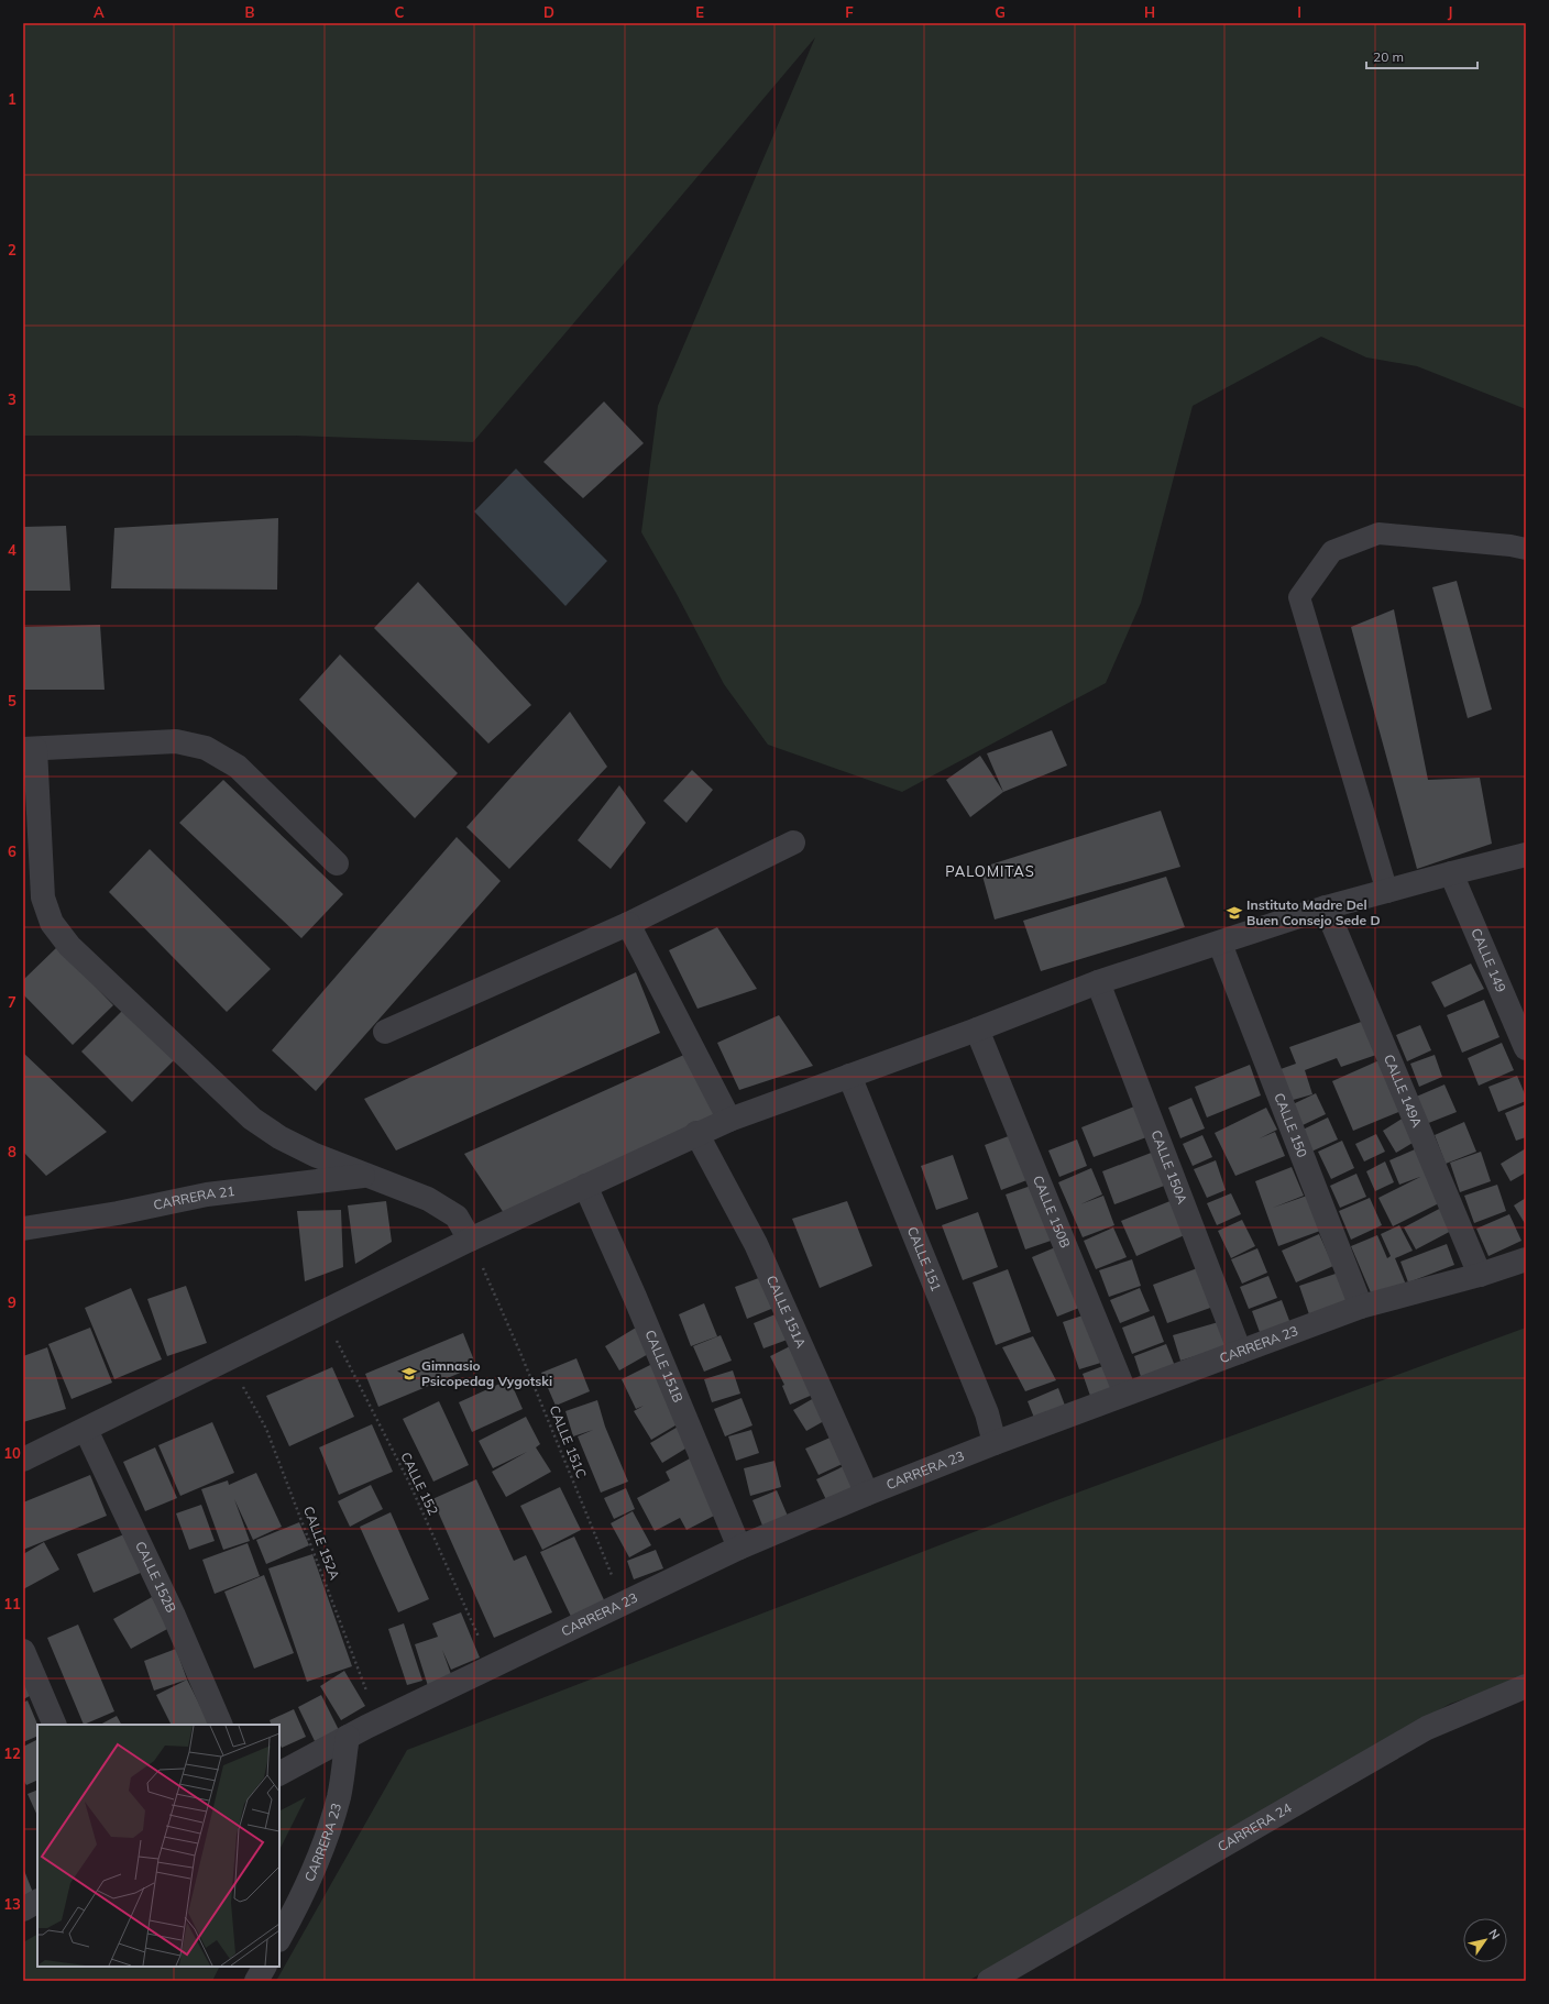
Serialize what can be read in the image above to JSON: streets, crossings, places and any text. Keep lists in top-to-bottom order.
{
  "streets": {
    "street": [
      "CALLE 149",
      "CALLE 149A",
      "CALLE 150",
      "CALLE 150A",
      "CARRERA 21",
      "CALLE 150B",
      "CALLE 151",
      "CALLE 151A",
      "CARRERA 23",
      "CALLE 151B",
      "CALLE 152B",
      "CARRERA 24"
    ],
    "path": ["CALLE 151C", "CALLE 152", "CALLE 152A"]
  },
  "crossings": [
    ["CALLE 149A", "CARRERA 23"],
    ["CALLE 150", "CARRERA 23"],
    ["CALLE 150A", "CARRERA 23"],
    ["CALLE 150B", "CARRERA 23"],
    ["CALLE 151", "CARRERA 23"],
    ["CALLE 151A", "CARRERA 23"],
    ["CARRERA 23", "CALLE 151B"],
    ["CARRERA 23", "CALLE 151C"],
    ["CARRERA 23", "CALLE 152"]
  ],
  "districts": ["PALOMITAS"],
  "places": {
    "school or university": ["Instituto Madre Del Buen Consejo Sede D", "Gimnasio Psicopedag Vygotski"]
  },
  "scale_bar": "20 m",
  "north": "top right",
  "grid": {
    "columns": [
      "A",
      "B",
      "C",
      "D",
      "E",
      "F",
      "G",
      "H",
      "I",
      "J"
    ],
    "rows": [
      "1",
      "2",
      "3",
      "4",
      "5",
      "6",
      "7",
      "8",
      "9",
      "10",
      "11",
      "12",
      "13"
    ]
  }
}
